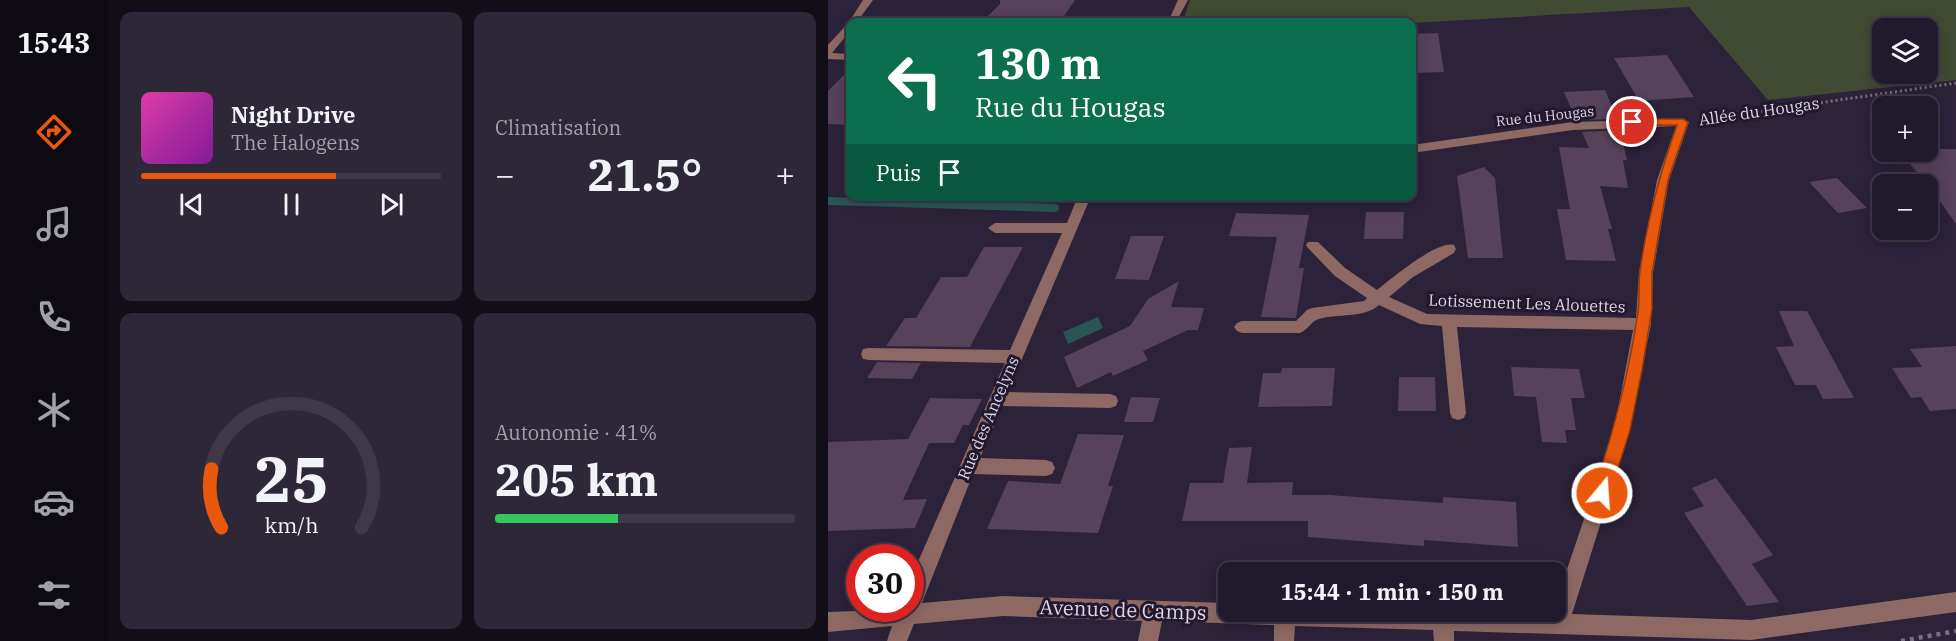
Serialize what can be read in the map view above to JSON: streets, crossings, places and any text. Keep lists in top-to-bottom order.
{
  "streets": {
    "street": [
      "Allée du Hougas",
      "Rue du Hougas",
      "Lotissement Les Alouettes",
      "Rue des Ancelyns",
      "Avenue de Camps"
    ]
  },
  "crossings": [
    ["Allée du Hougas", "Rue du Hougas"],
    ["Allée du Hougas", "Lotissement Les Alouettes"]
  ],
  "page": {
    "tabs": "15:43",
    "tile": [
      "Climatisation",
      ["Autonomie · 41%", "205 km"]
    ],
    "map_buttons": ["+", "−"],
    "turn": ["130 m", "Rue du Hougas"],
    "song": ["Night Drive", "The Halogens"],
    "then": "Puis",
    "heat": ["−", "21.5°", "+"],
    "limit": "30",
    "trip": "15:44 · 1 min · 150 m",
    "gauge": ["25", "km/h"]
  }
}
